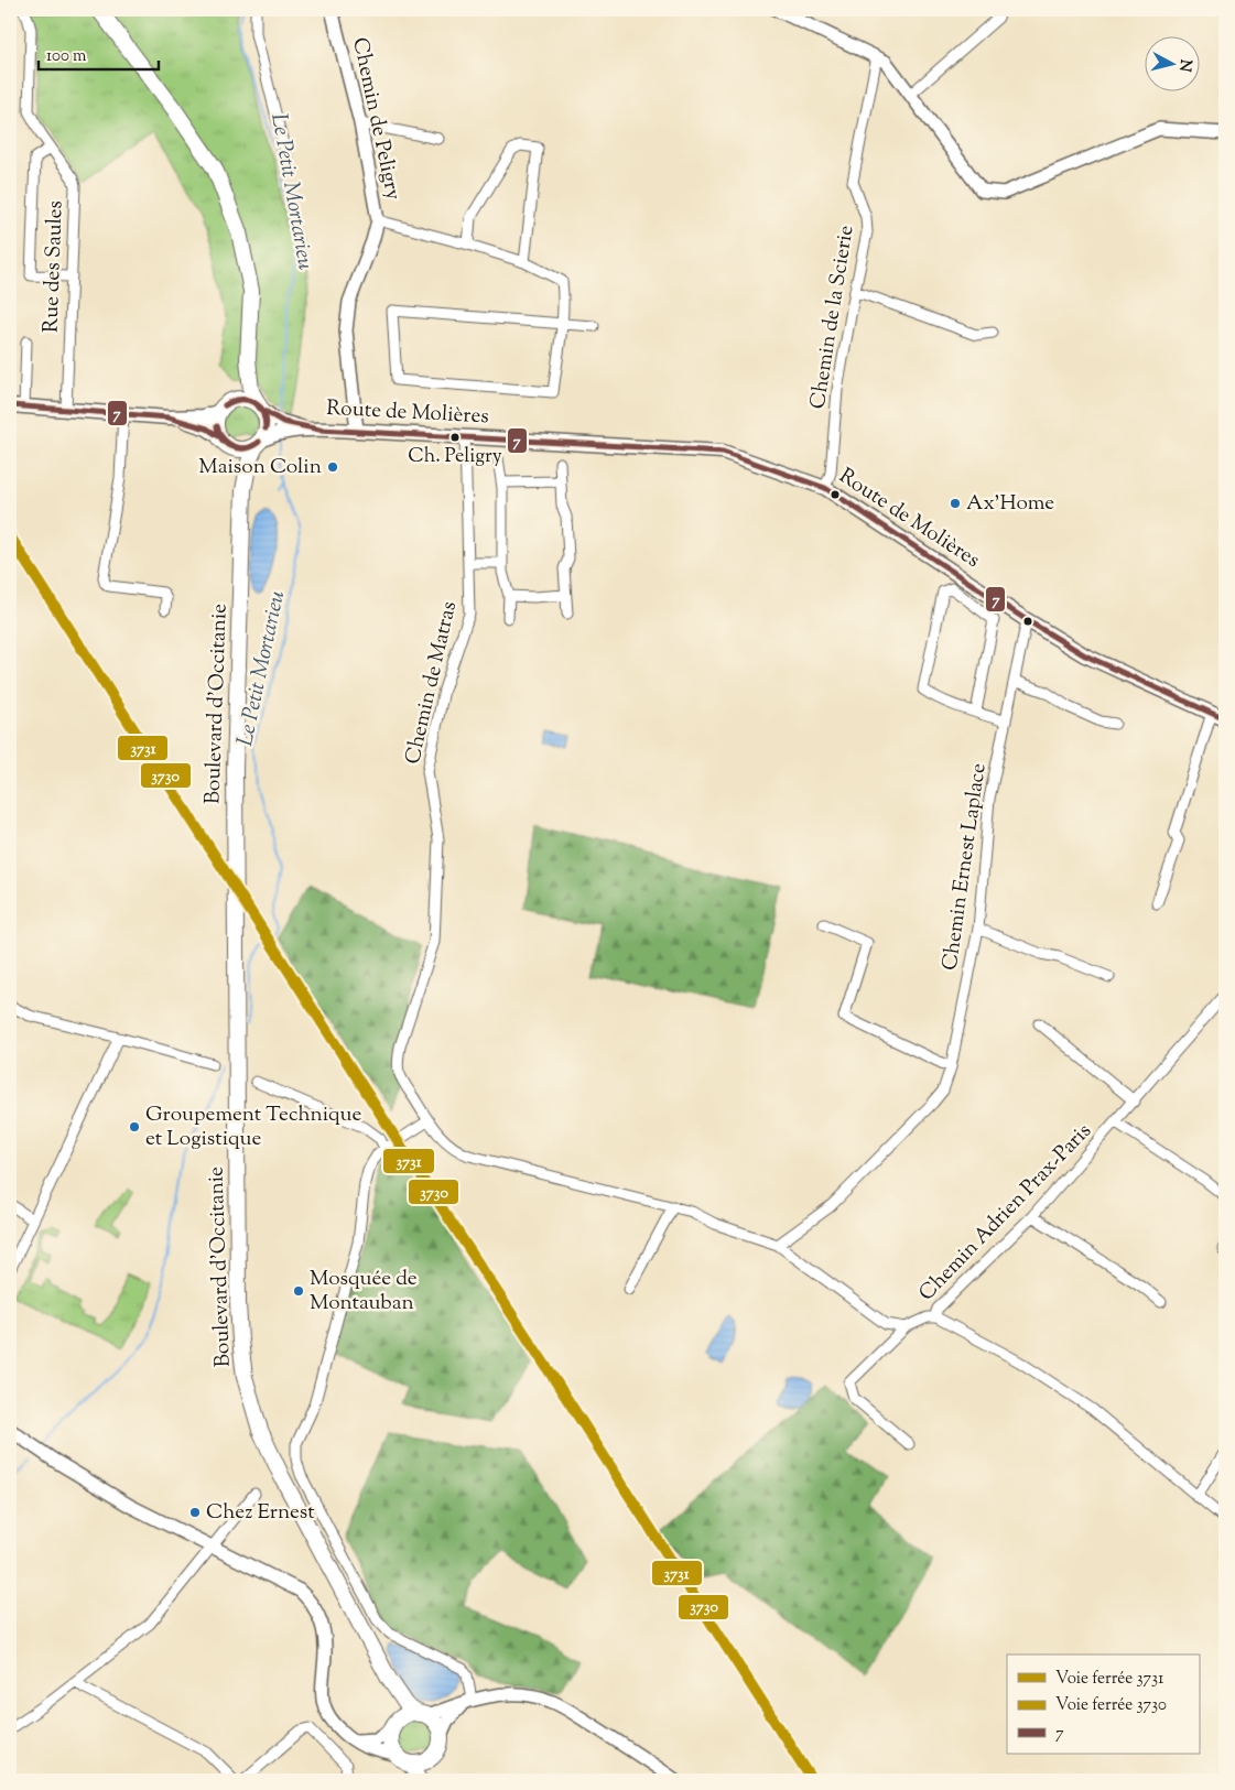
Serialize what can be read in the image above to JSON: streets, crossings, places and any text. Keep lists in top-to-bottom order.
{
  "streets": {
    "main road": ["Route de Molières", "Boulevard d'Occitanie"],
    "street": [
      "Chemin de Peligry",
      "Rue des Saules",
      "Chemin de la Scierie",
      "Chemin de Matras",
      "Chemin Ernest Laplace",
      "Chemin Adrien Prax-Paris"
    ]
  },
  "crossings": [
    ["Chemin de Peligry", "Route de Molières"],
    ["Chemin de la Scierie", "Route de Molières"],
    ["Route de Molières", "Chemin de Matras"],
    ["Route de Molières", "Boulevard d'Occitanie"],
    ["Route de Molières", "Chemin Ernest Laplace"],
    ["Chemin de Matras", "Chemin Ernest Laplace"]
  ],
  "water": ["Le Petit Mortarieu"],
  "places": [
    "Ch. Peligry",
    "Maison Colin",
    "Ax'Home",
    "Groupement Technique et Logistique",
    "Mosquée de Montauban",
    "Chez Ernest"
  ],
  "lines": ["transit line 7", "rail line 3730", "rail line 3731"],
  "legend": ["Voie ferrée 3731", "Voie ferrée 3730", "7"],
  "scale_bar": "100 m",
  "north": "right"
}
